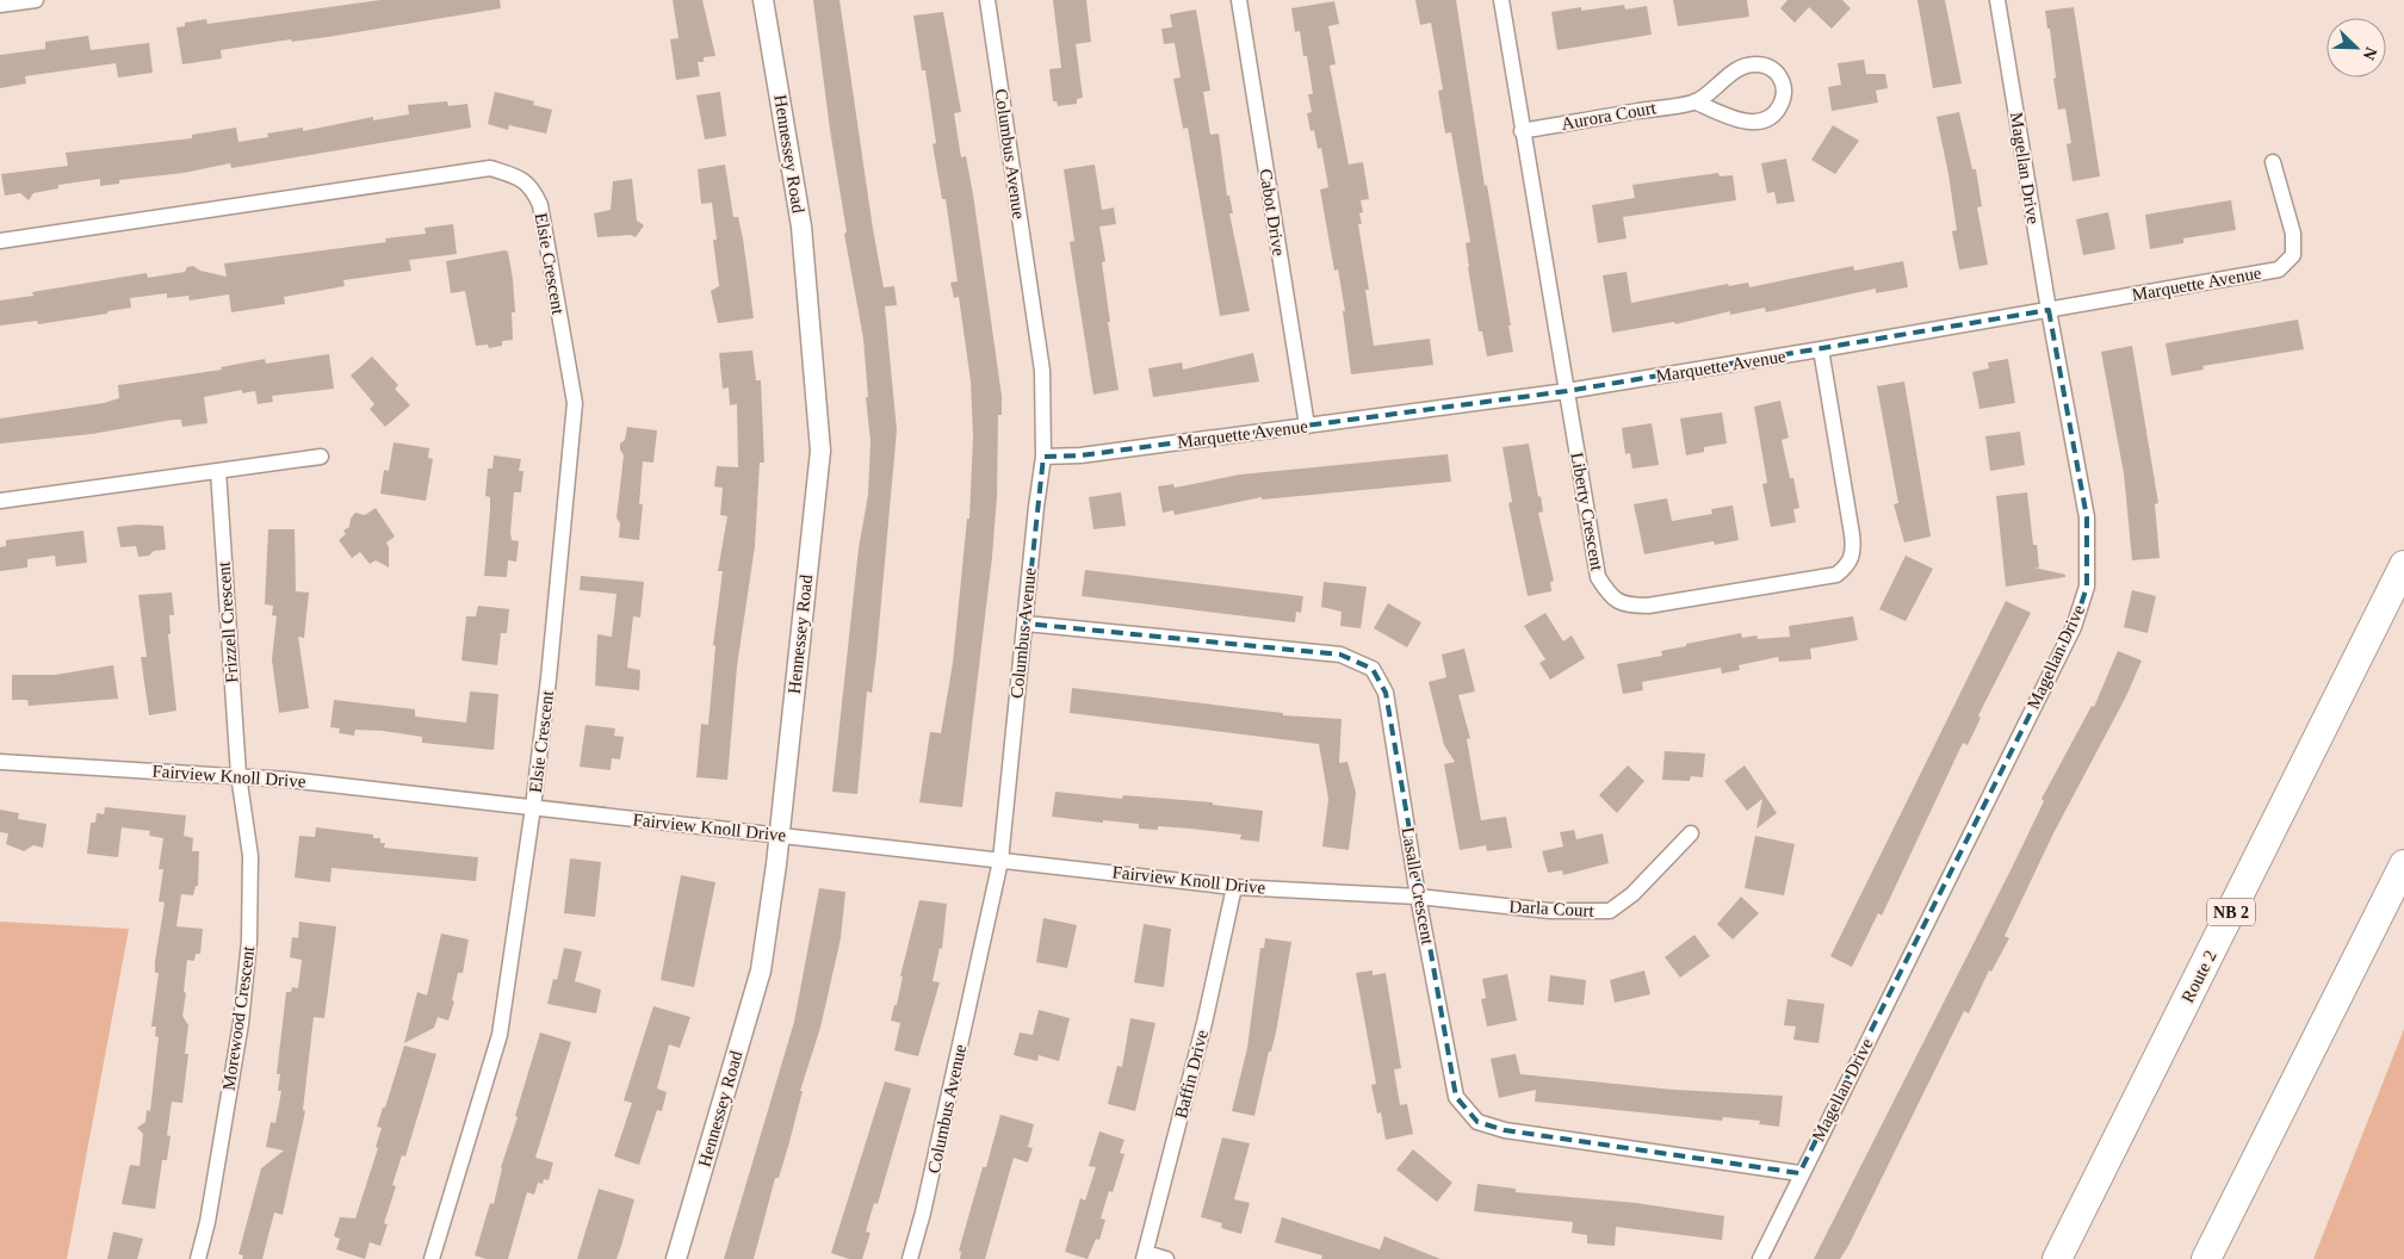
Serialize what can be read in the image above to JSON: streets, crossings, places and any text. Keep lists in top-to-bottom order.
{
  "streets": {
    "highway": ["NB 2", "Route 2"],
    "street": [
      "Aurora Court",
      "Hennessey Road",
      "Columbus Avenue",
      "Magellan Drive",
      "Cabot Drive",
      "Elsie Crescent",
      "Marquette Avenue",
      "Liberty Crescent",
      "Frizzell Crescent",
      "Fairview Knoll Drive",
      "Lasalle Crescent",
      "Darla Court",
      "Morewood Crescent",
      "Baffin Drive"
    ]
  },
  "crossings": [
    ["Aurora Court", "Liberty Crescent"],
    ["Hennessey Road", "Fairview Knoll Drive"],
    ["Columbus Avenue", "Marquette Avenue"],
    ["Columbus Avenue", "Fairview Knoll Drive"],
    ["Columbus Avenue", "Lasalle Crescent"],
    ["Magellan Drive", "Marquette Avenue"],
    ["Magellan Drive", "Lasalle Crescent"],
    ["Cabot Drive", "Marquette Avenue"],
    ["Elsie Crescent", "Fairview Knoll Drive"],
    ["Marquette Avenue", "Liberty Crescent"],
    ["Frizzell Crescent", "Fairview Knoll Drive"],
    ["Frizzell Crescent", "Morewood Crescent"],
    ["Fairview Knoll Drive", "Lasalle Crescent"],
    ["Fairview Knoll Drive", "Darla Court"],
    ["Fairview Knoll Drive", "Morewood Crescent"],
    ["Fairview Knoll Drive", "Baffin Drive"],
    ["Lasalle Crescent", "Darla Court"]
  ],
  "north": "bottom right"
}
